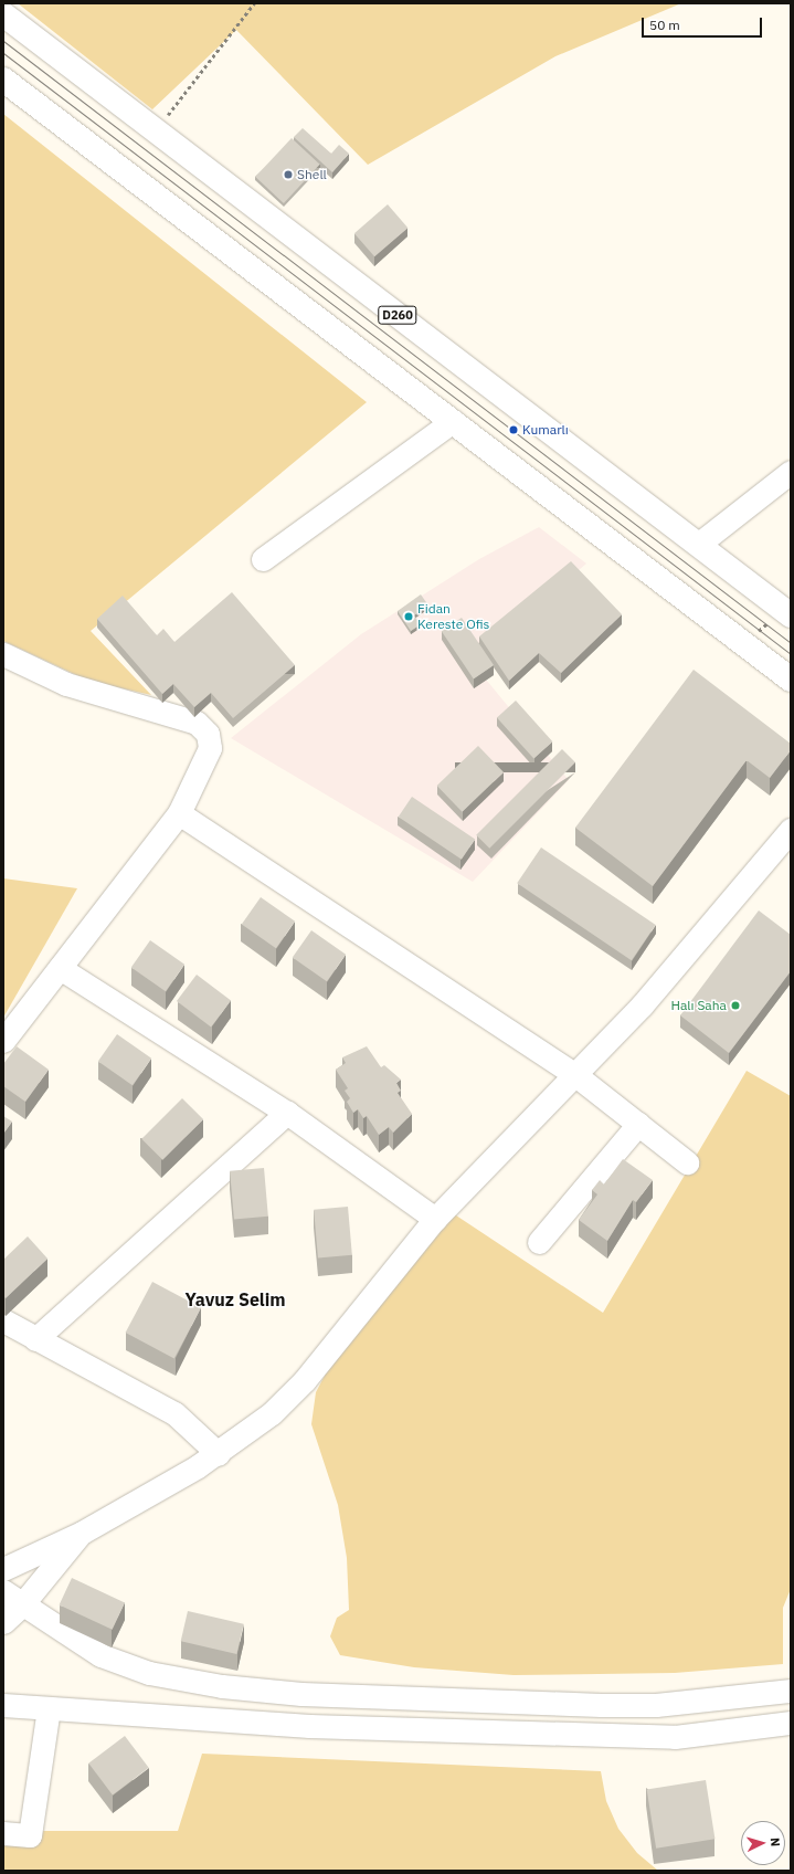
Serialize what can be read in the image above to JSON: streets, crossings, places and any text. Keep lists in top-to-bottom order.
{
  "streets": {
    "highway": ["D260"]
  },
  "districts": ["Yavuz Selim"],
  "places": [
    "Shell",
    "Kumarlı",
    "Fidan Kereste Ofis",
    "Halı Saha"
  ],
  "scale_bar": "50 m",
  "north": "right"
}
